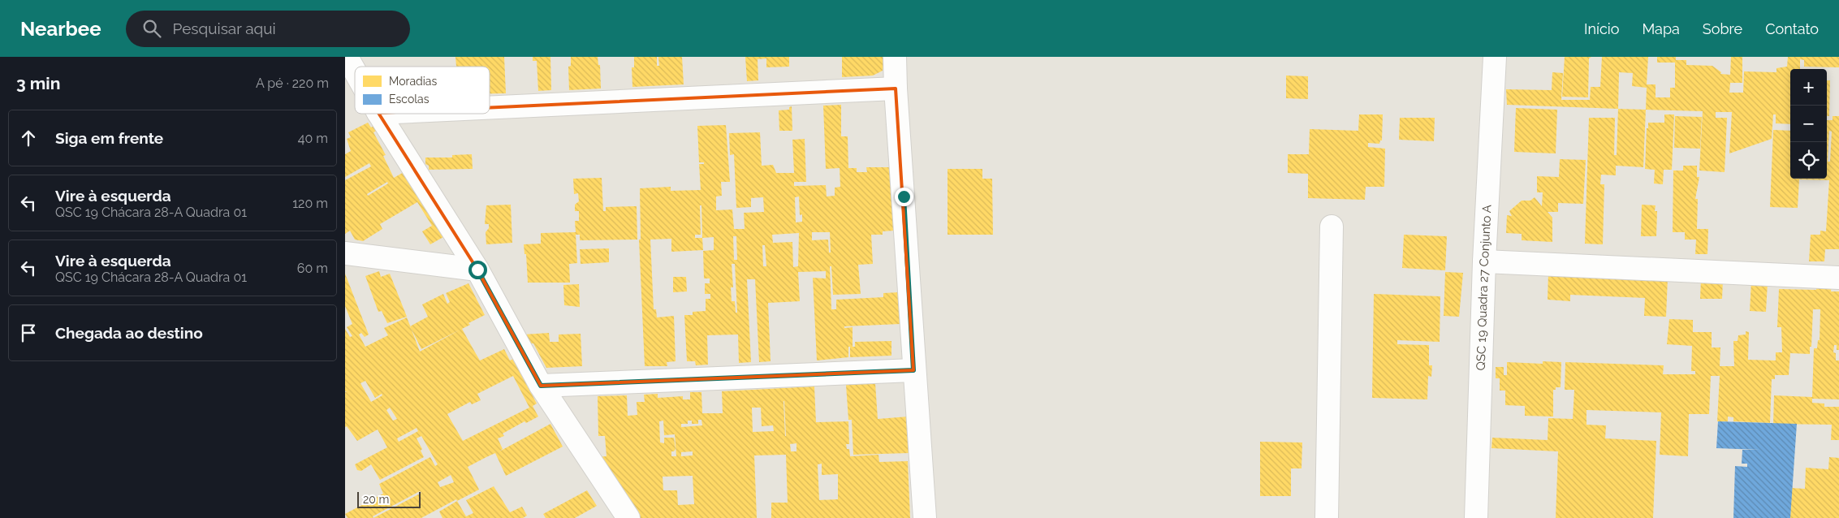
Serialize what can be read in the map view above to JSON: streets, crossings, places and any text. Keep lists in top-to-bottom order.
{
  "streets": {
    "street": ["QSC 19 Quadra 27 Conjunto A"]
  },
  "legend": ["Moradias", "Escolas"],
  "scale_bar": "20 m",
  "page": {
    "header": "Nearbee",
    "search": "Pesquisar aqui",
    "nav": [
      "Início",
      "Mapa",
      "Sobre",
      "Contato"
    ],
    "heading": ["3 min", "A pé · 220 m"],
    "map_buttons": ["+", "−"],
    "list": [
      ["Siga em frente", "40 m"],
      ["Vire à esquerda", "QSC 19 Chácara 28-A Quadra 01", "120 m"],
      ["Vire à esquerda", "QSC 19 Chácara 28-A Quadra 01", "60 m"],
      "Chegada ao destino"
    ],
    "scale": "20 m"
  }
}
